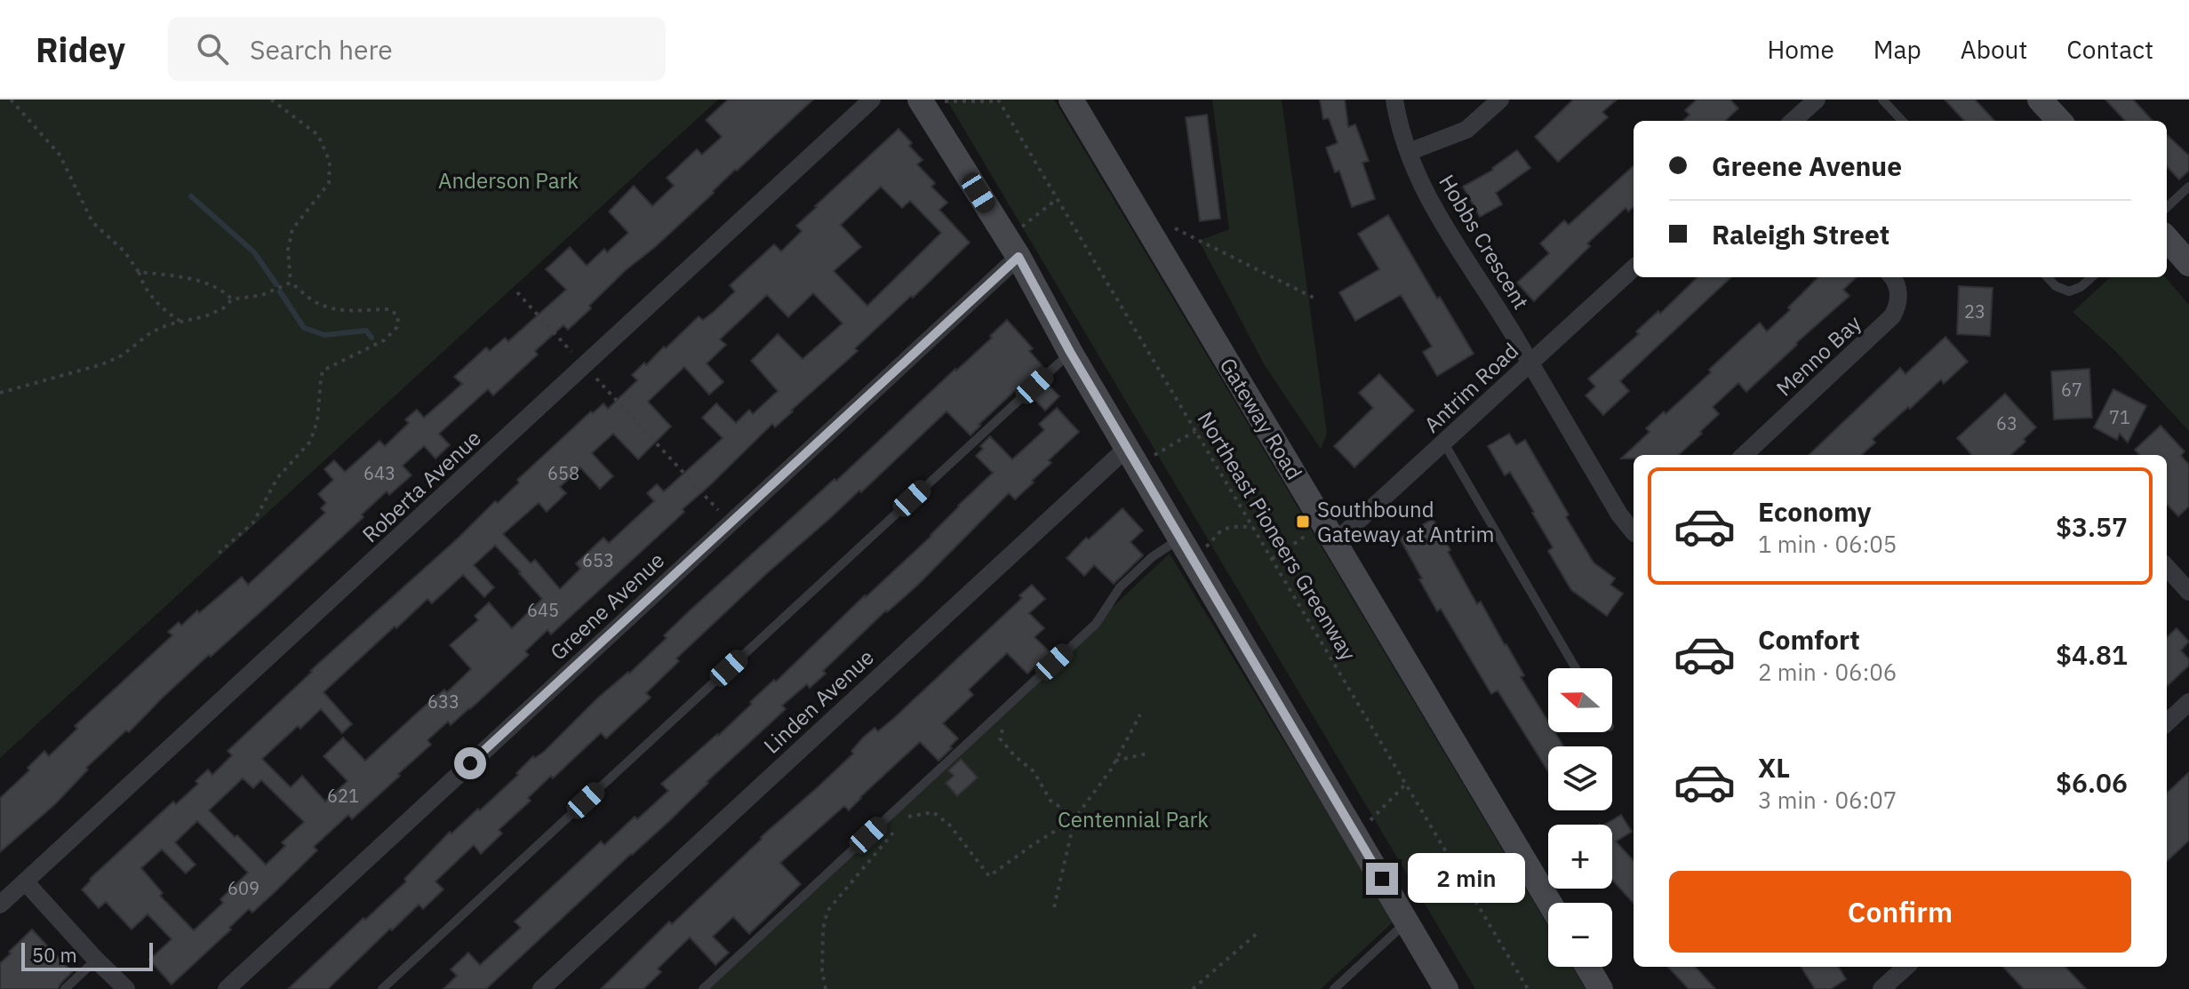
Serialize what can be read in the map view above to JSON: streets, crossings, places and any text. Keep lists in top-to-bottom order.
{
  "streets": {
    "street": [
      "Hobbs Crescent",
      "Menno Bay",
      "Antrim Road",
      "Gateway Road",
      "Roberta Avenue",
      "Greene Avenue",
      "Linden Avenue"
    ],
    "path": ["Northeast Pioneers Greenway"]
  },
  "crossings": [
    ["Hobbs Crescent", "Antrim Road"],
    ["Antrim Road", "Gateway Road"]
  ],
  "parks": ["Anderson Park", "Centennial Park"],
  "places": {
    "transit": ["Southbound Gateway at Antrim"]
  },
  "house_numbers": [
    "23",
    "67",
    "71",
    "63",
    "643",
    "658",
    "653",
    "645",
    "633",
    "621",
    "609"
  ],
  "scale_bar": "50 m",
  "north": "left",
  "page": {
    "header": "Ridey",
    "search": "Search here",
    "nav": [
      "Home",
      "Map",
      "About",
      "Contact"
    ],
    "banner": ["Greene Avenue", "Raleigh Street"],
    "list": [
      {
        "name": "Economy",
        "note": "1 min · 06:05",
        "value": "$3.57"
      },
      {
        "name": "Comfort",
        "note": "2 min · 06:06",
        "value": "$4.81"
      },
      {
        "name": "XL",
        "note": "3 min · 06:07",
        "value": "$6.06"
      }
    ],
    "map_buttons": ["+", "−"],
    "bubble": "2 min",
    "buttons": "Confirm",
    "scale": "50 m"
  }
}
